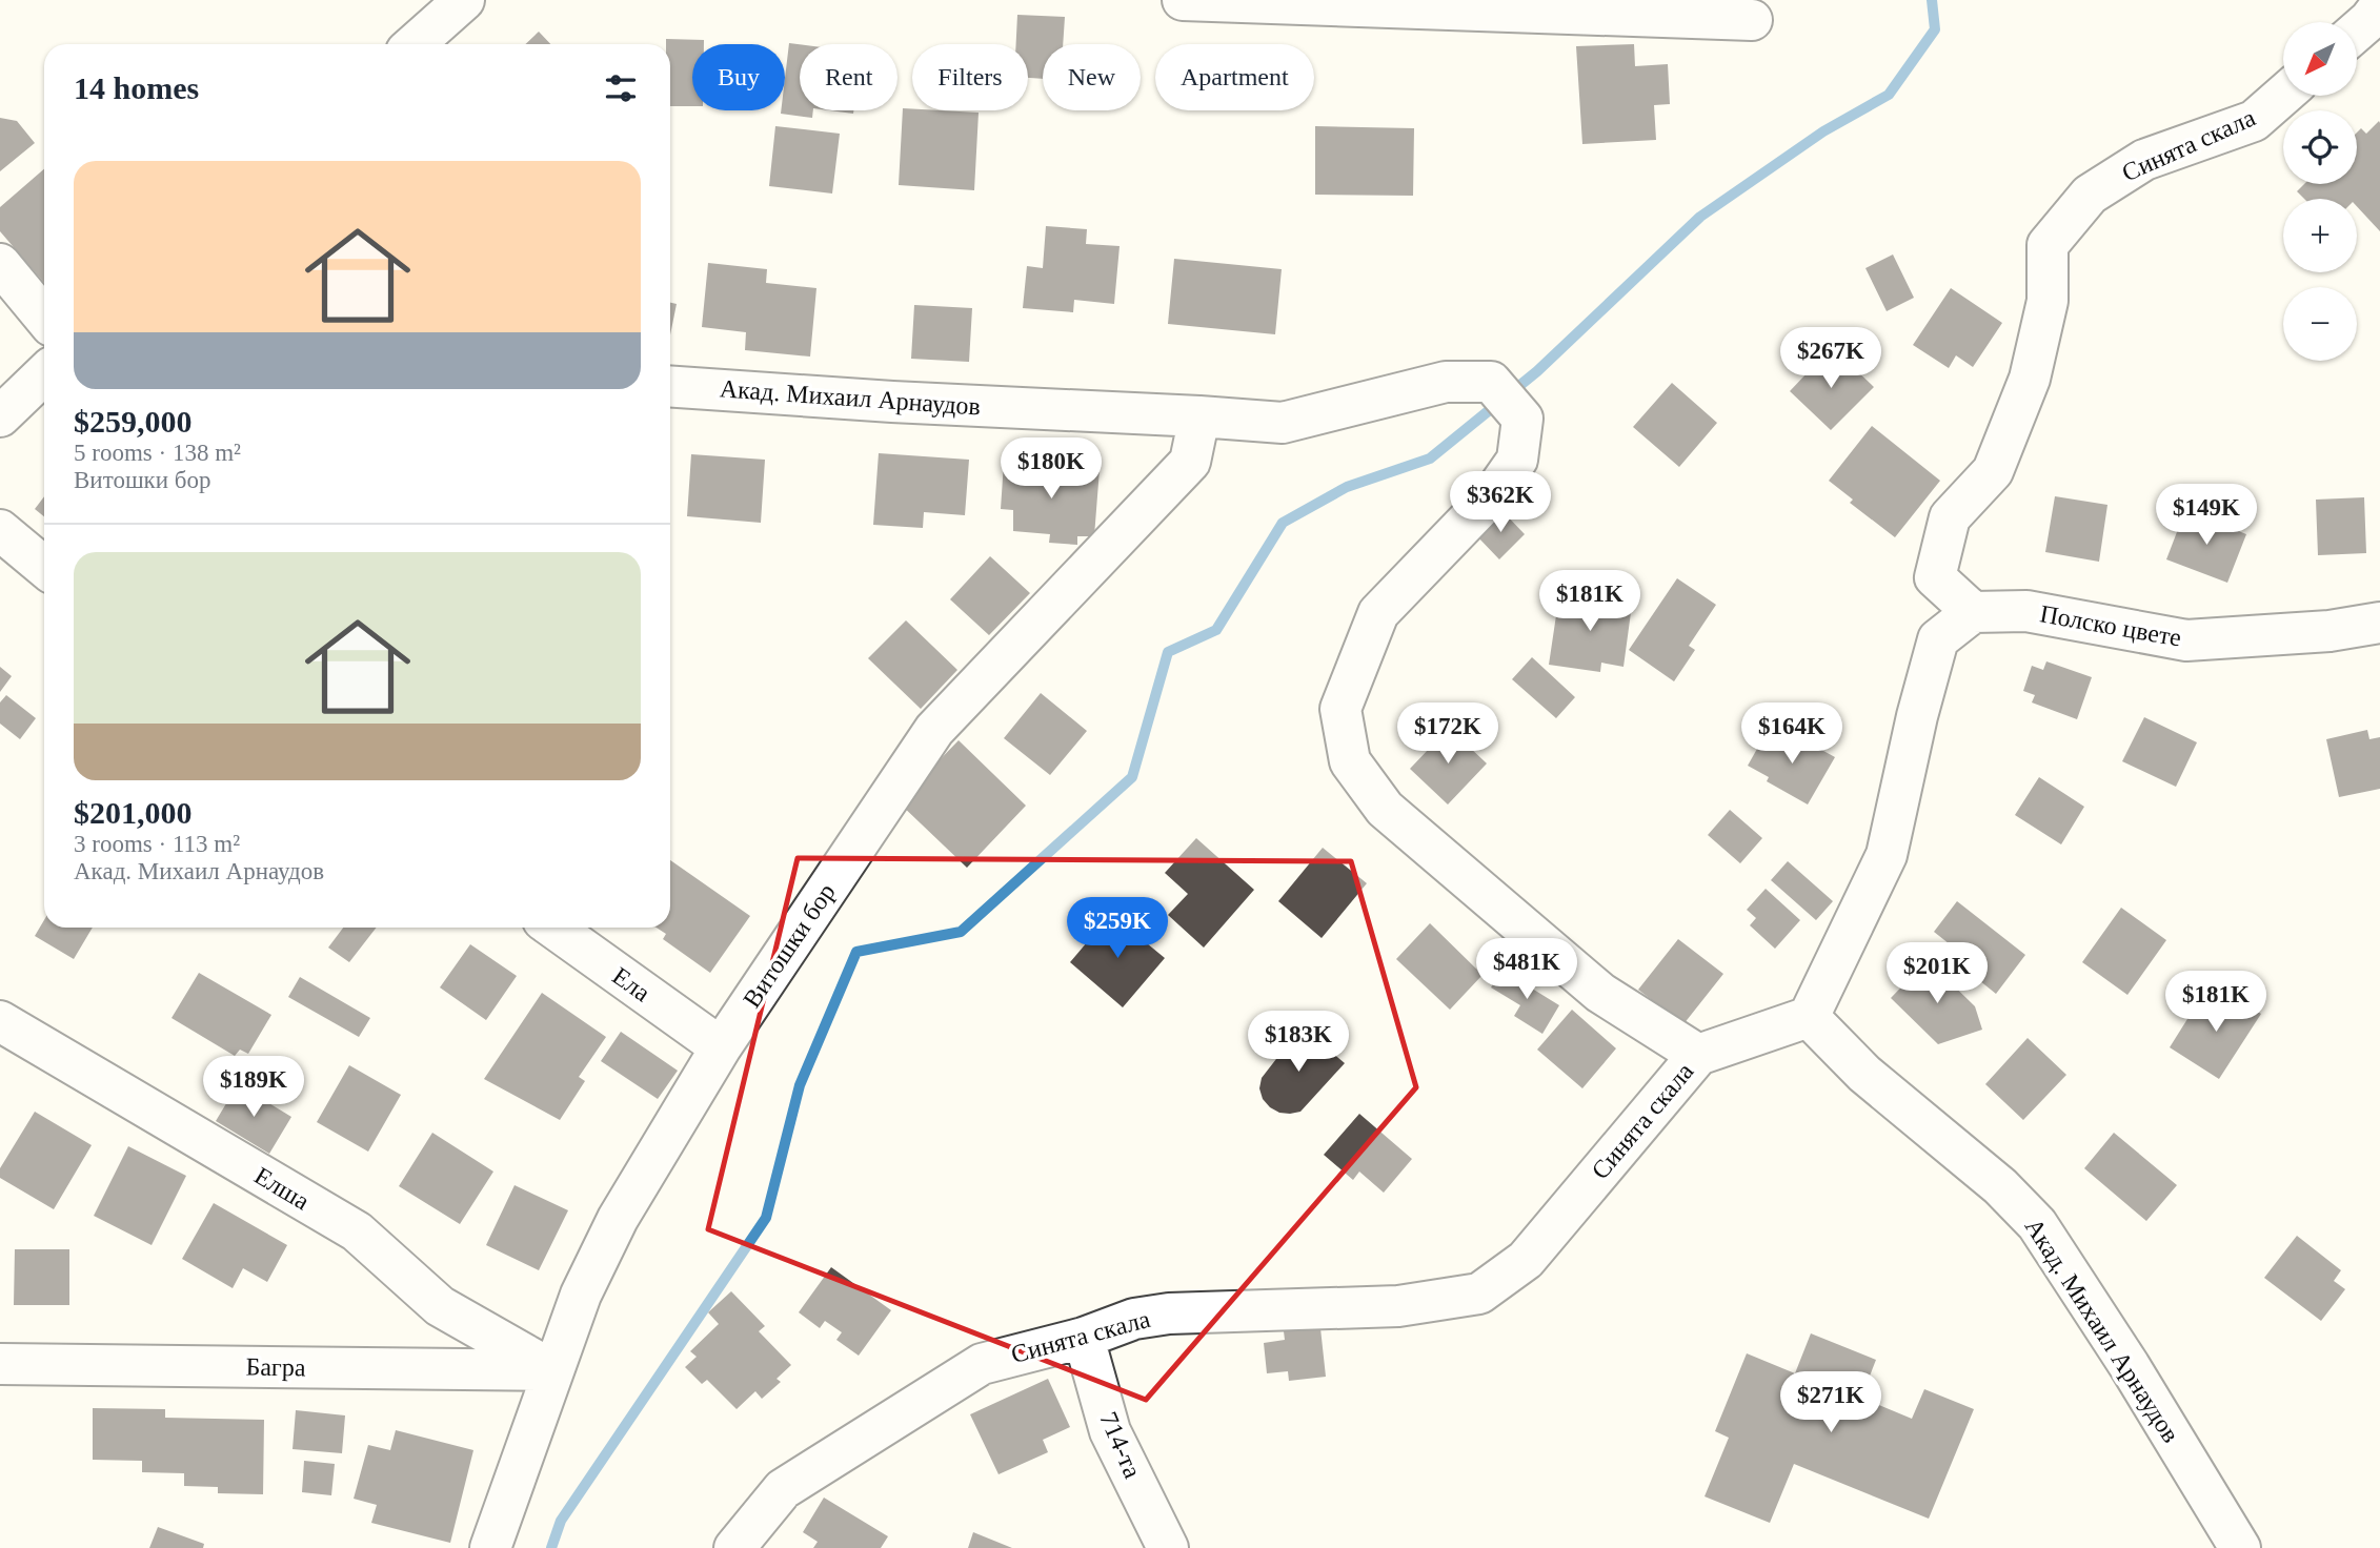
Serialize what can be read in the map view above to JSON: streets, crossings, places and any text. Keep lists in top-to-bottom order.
{
  "streets": {
    "street": [
      "Синята скала",
      "Акад. Михаил Арнаудов",
      "Полско цвете",
      "Витошки бор",
      "Ела",
      "Елша",
      "Багра",
      "714-та"
    ]
  },
  "crossings": [
    ["Синята скала", "Акад. Михаил Арнаудов"],
    ["Синята скала", "Полско цвете"],
    ["Синята скала", "714-та"],
    ["Акад. Михаил Арнаудов", "Витошки бор"],
    ["Витошки бор", "Ела"],
    ["Витошки бор", "Елша"],
    ["Витошки бор", "Багра"],
    ["Елша", "Багра"]
  ],
  "north": "bottom left",
  "page": {
    "map_buttons": ["+", "−"],
    "chip": [
      "Buy",
      "Rent",
      "Filters",
      "New",
      "Apartment"
    ],
    "heading": "14 homes",
    "list": [
      {
        "name": "$259,000",
        "note": "5 rooms · 138 m² · Витошки бор"
      },
      {
        "name": "$201,000",
        "note": "3 rooms · 113 m² · Акад. Михаил Арнаудов"
      }
    ],
    "price": [
      "$267K",
      "$180K",
      "$362K",
      "$149K",
      "$181K",
      "$172K",
      "$164K",
      "$259K",
      "$481K",
      "$201K",
      "$181K",
      "$183K",
      "$189K",
      "$271K"
    ]
  }
}
